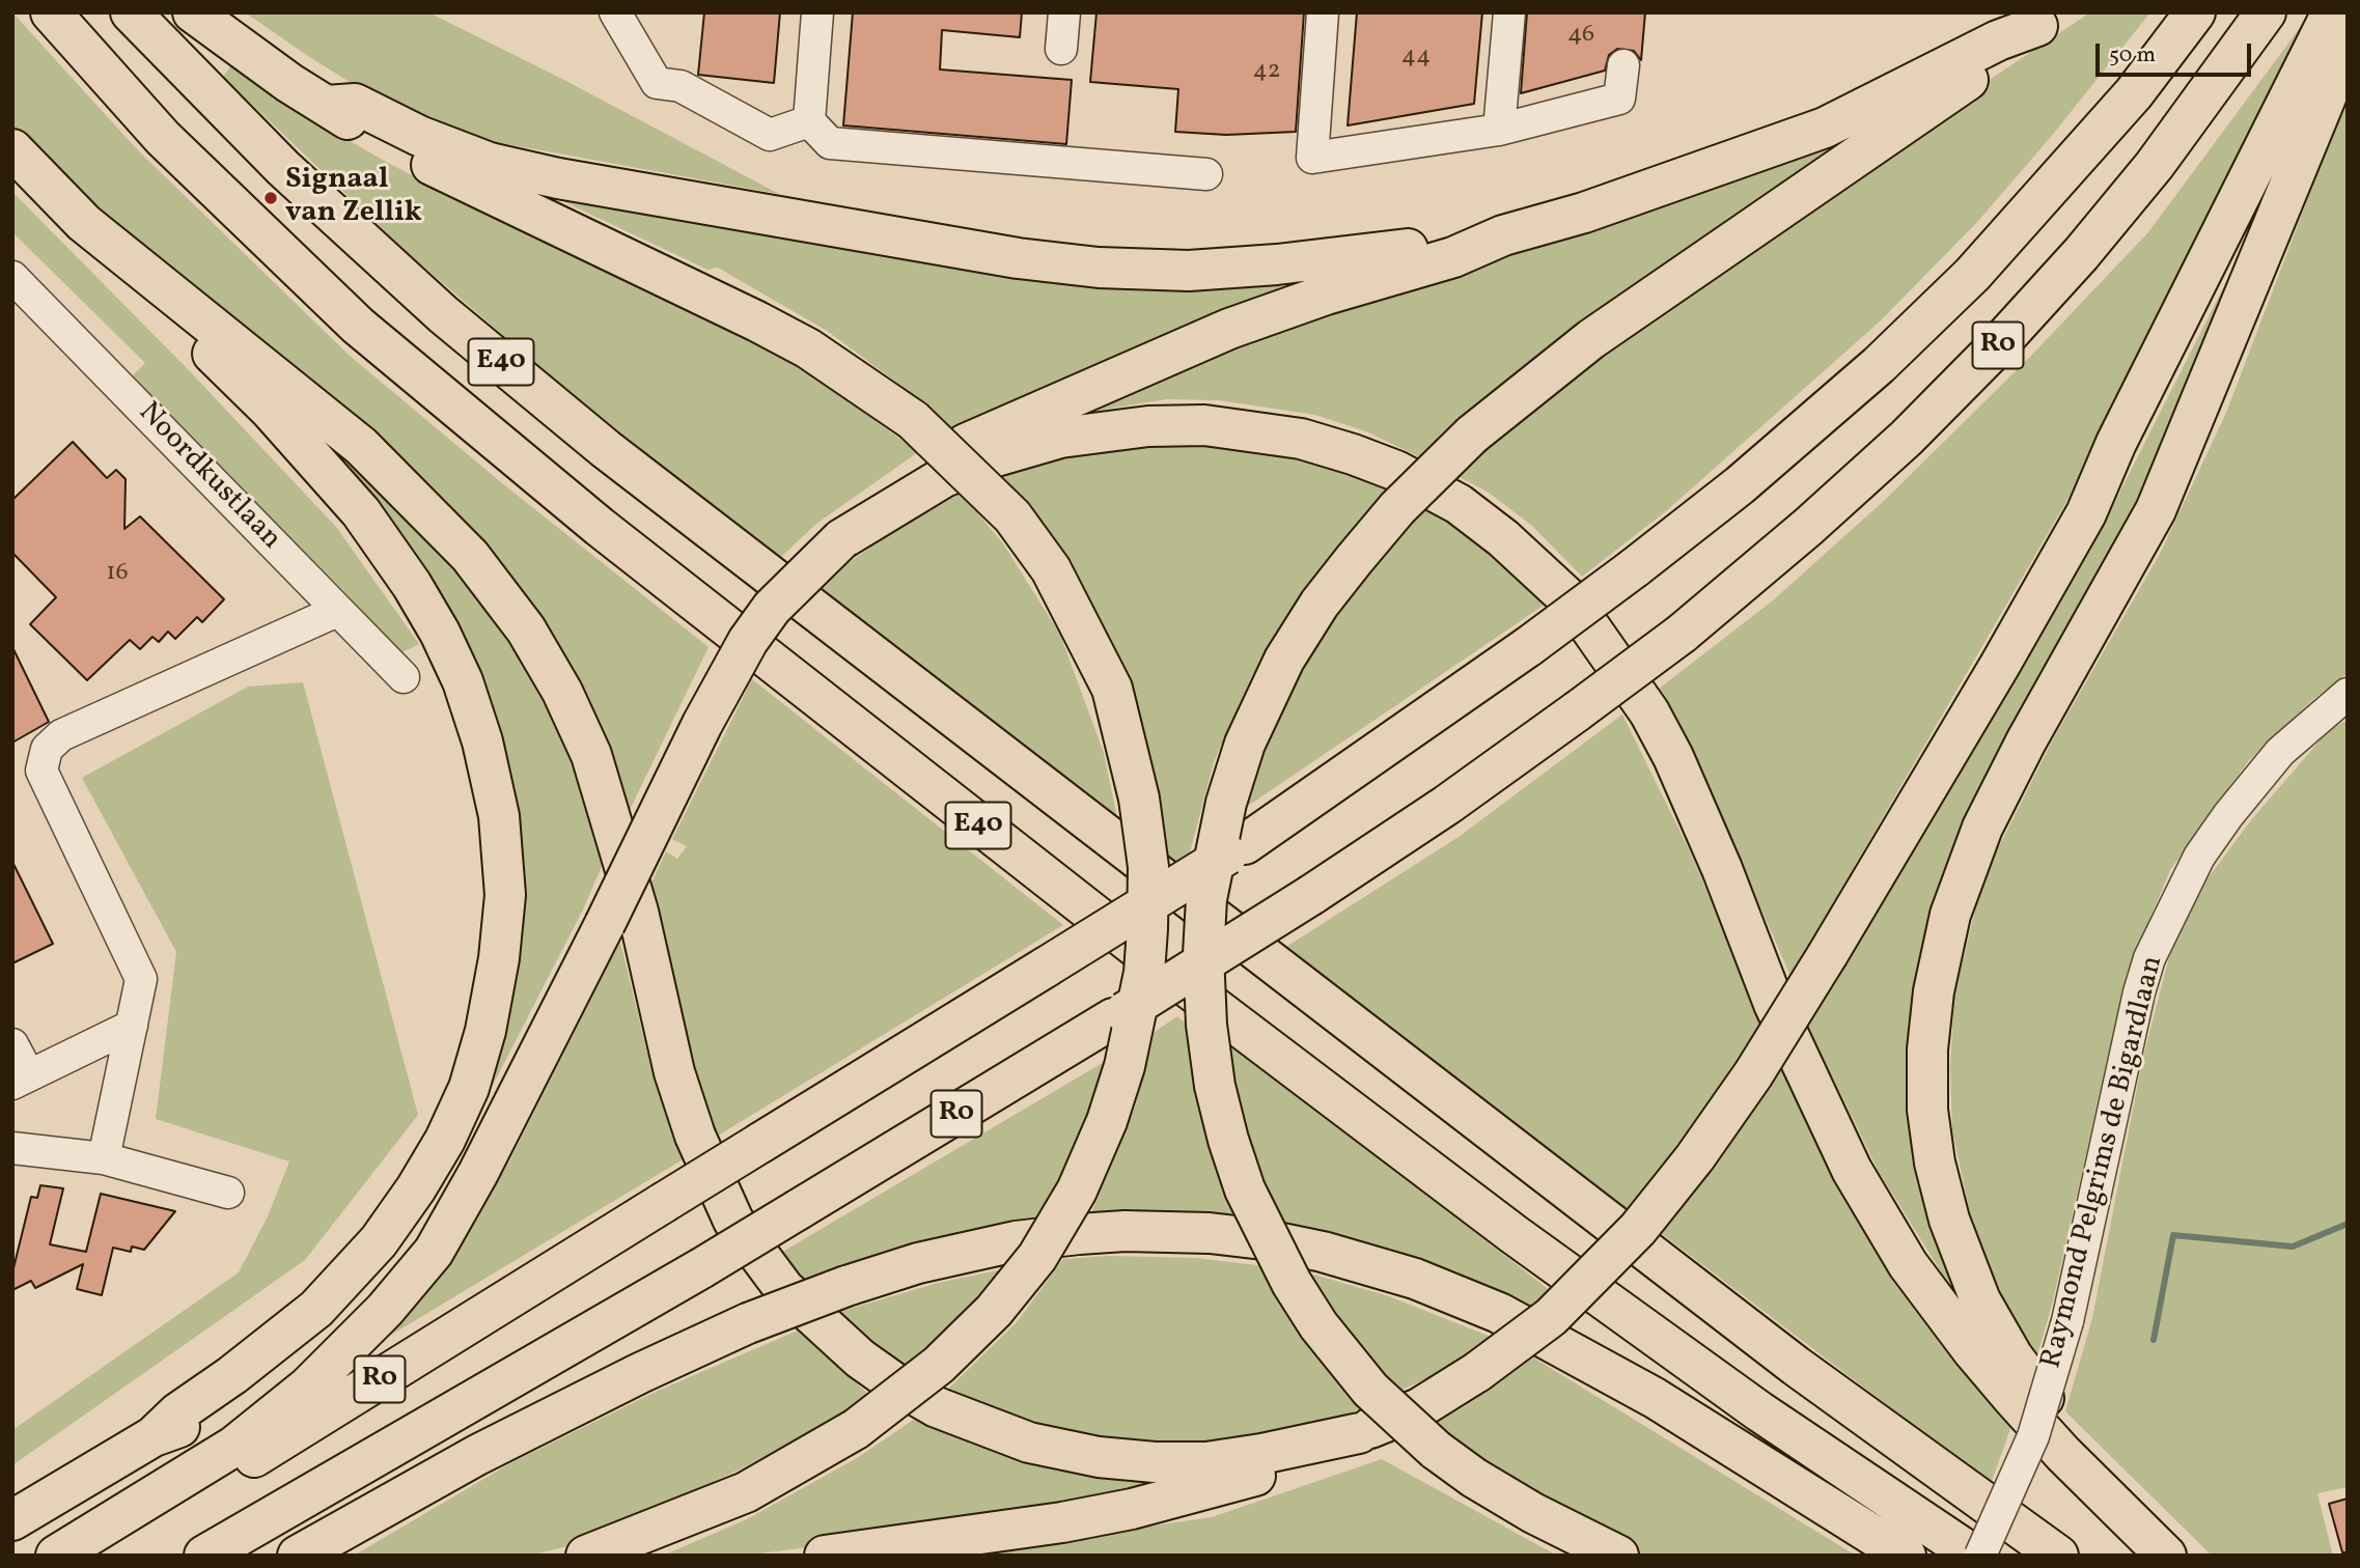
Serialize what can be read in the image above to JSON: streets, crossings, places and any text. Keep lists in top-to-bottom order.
{
  "streets": {
    "highway": ["R0", "E40"],
    "street": ["Noordkustlaan", "Raymond Pelgrims de Bigardlaan"]
  },
  "places": ["Signaal van Zellik"],
  "house_numbers": [
    "46",
    "44",
    "42",
    "16"
  ],
  "scale_bar": "50 m"
}
